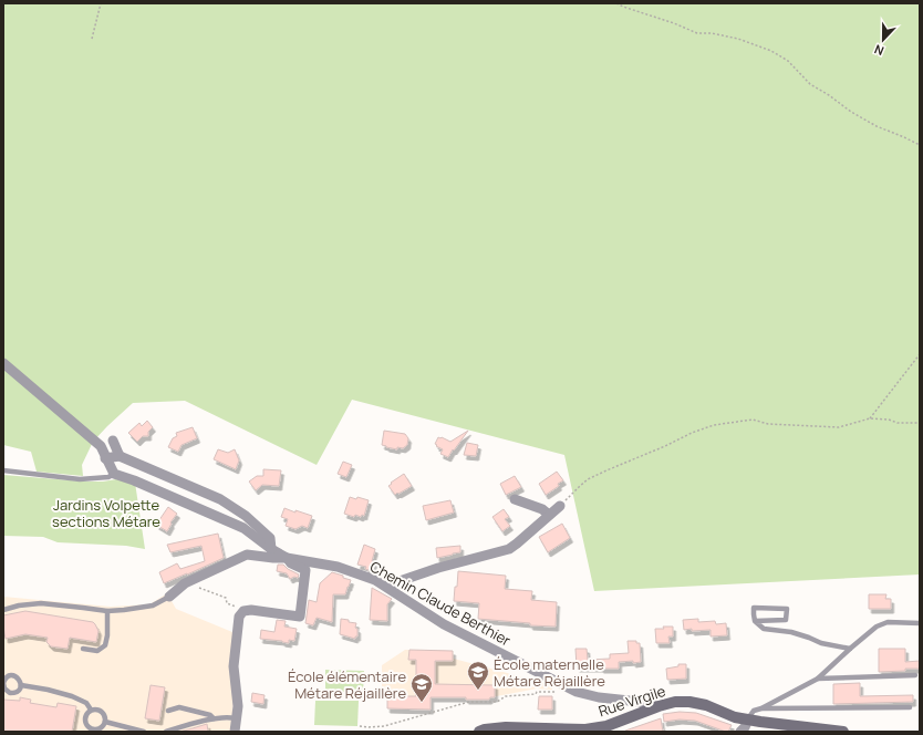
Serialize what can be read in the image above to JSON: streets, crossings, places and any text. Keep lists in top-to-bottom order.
{
  "streets": {
    "street": ["Chemin Claude Berthier", "Rue Virgile"]
  },
  "crossings": [
    ["Chemin Claude Berthier", "Rue Virgile"]
  ],
  "parks": ["Jardins Volpette sections Métare"],
  "places": {
    "school or university": ["École maternelle Métare Réjaillère", "École élémentaire Métare Réjaillère"]
  },
  "north": "bottom"
}
